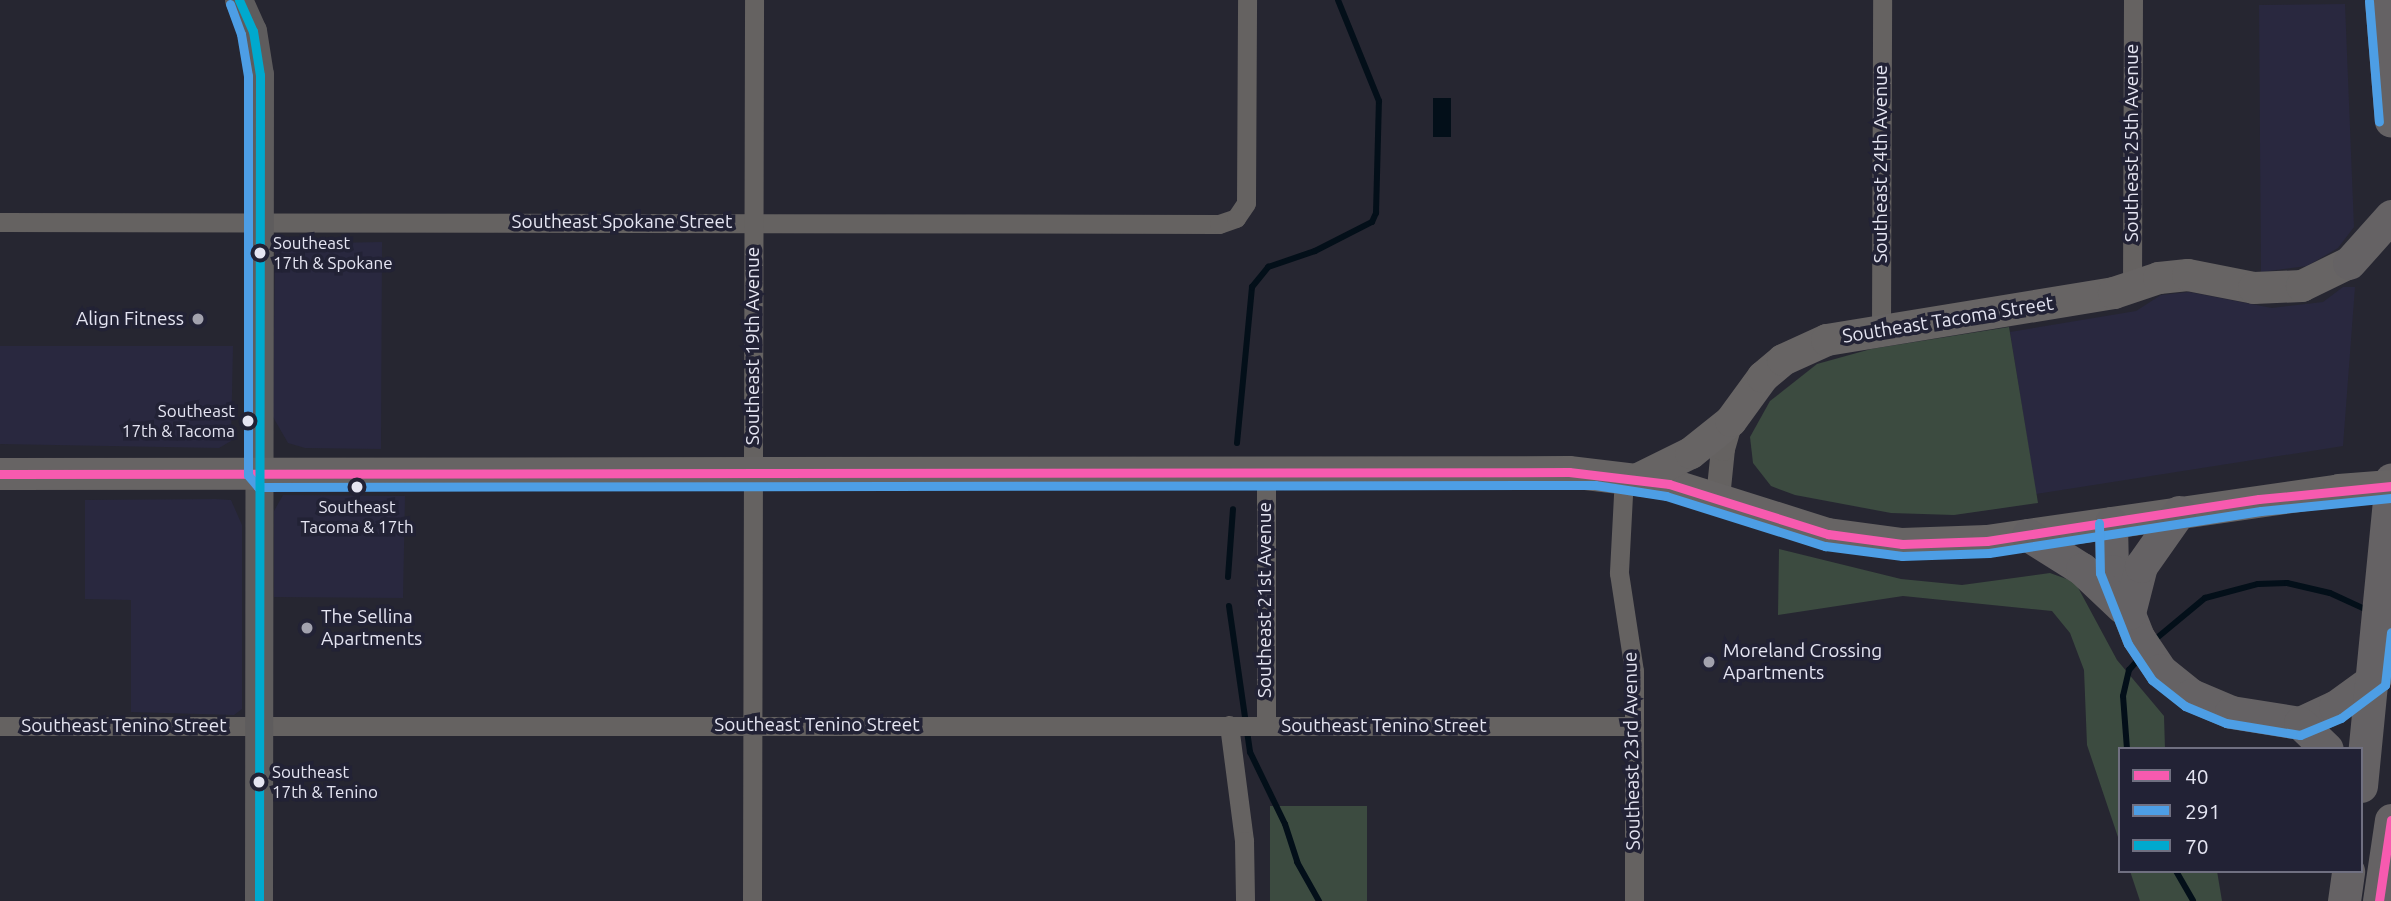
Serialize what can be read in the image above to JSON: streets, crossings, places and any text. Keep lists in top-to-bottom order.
{
  "streets": {
    "main road": ["Southeast Tacoma Street"],
    "street": [
      "Southeast 25th Avenue",
      "Southeast 24th Avenue",
      "Southeast Spokane Street",
      "Southeast 19th Avenue",
      "Southeast 21st Avenue",
      "Southeast Tenino Street",
      "Southeast 23rd Avenue"
    ]
  },
  "crossings": [
    ["Southeast 25th Avenue", "Southeast Tacoma Street"],
    ["Southeast 24th Avenue", "Southeast Tacoma Street"],
    ["Southeast Spokane Street", "Southeast 19th Avenue"],
    ["Southeast 19th Avenue", "Southeast Tenino Street"],
    ["Southeast 21st Avenue", "Southeast Tenino Street"],
    ["Southeast Tenino Street", "Southeast 23rd Avenue"]
  ],
  "places": [
    "Southeast 17th & Spokane",
    "Align Fitness",
    "Southeast 17th & Tacoma",
    "Southeast Tacoma & 17th",
    "The Sellina Apartments",
    "Moreland Crossing Apartments",
    "Southeast 17th & Tenino"
  ],
  "lines": ["transit line 70", "transit line 291", "transit line 40"],
  "legend": ["40", "291", "70"]
}
